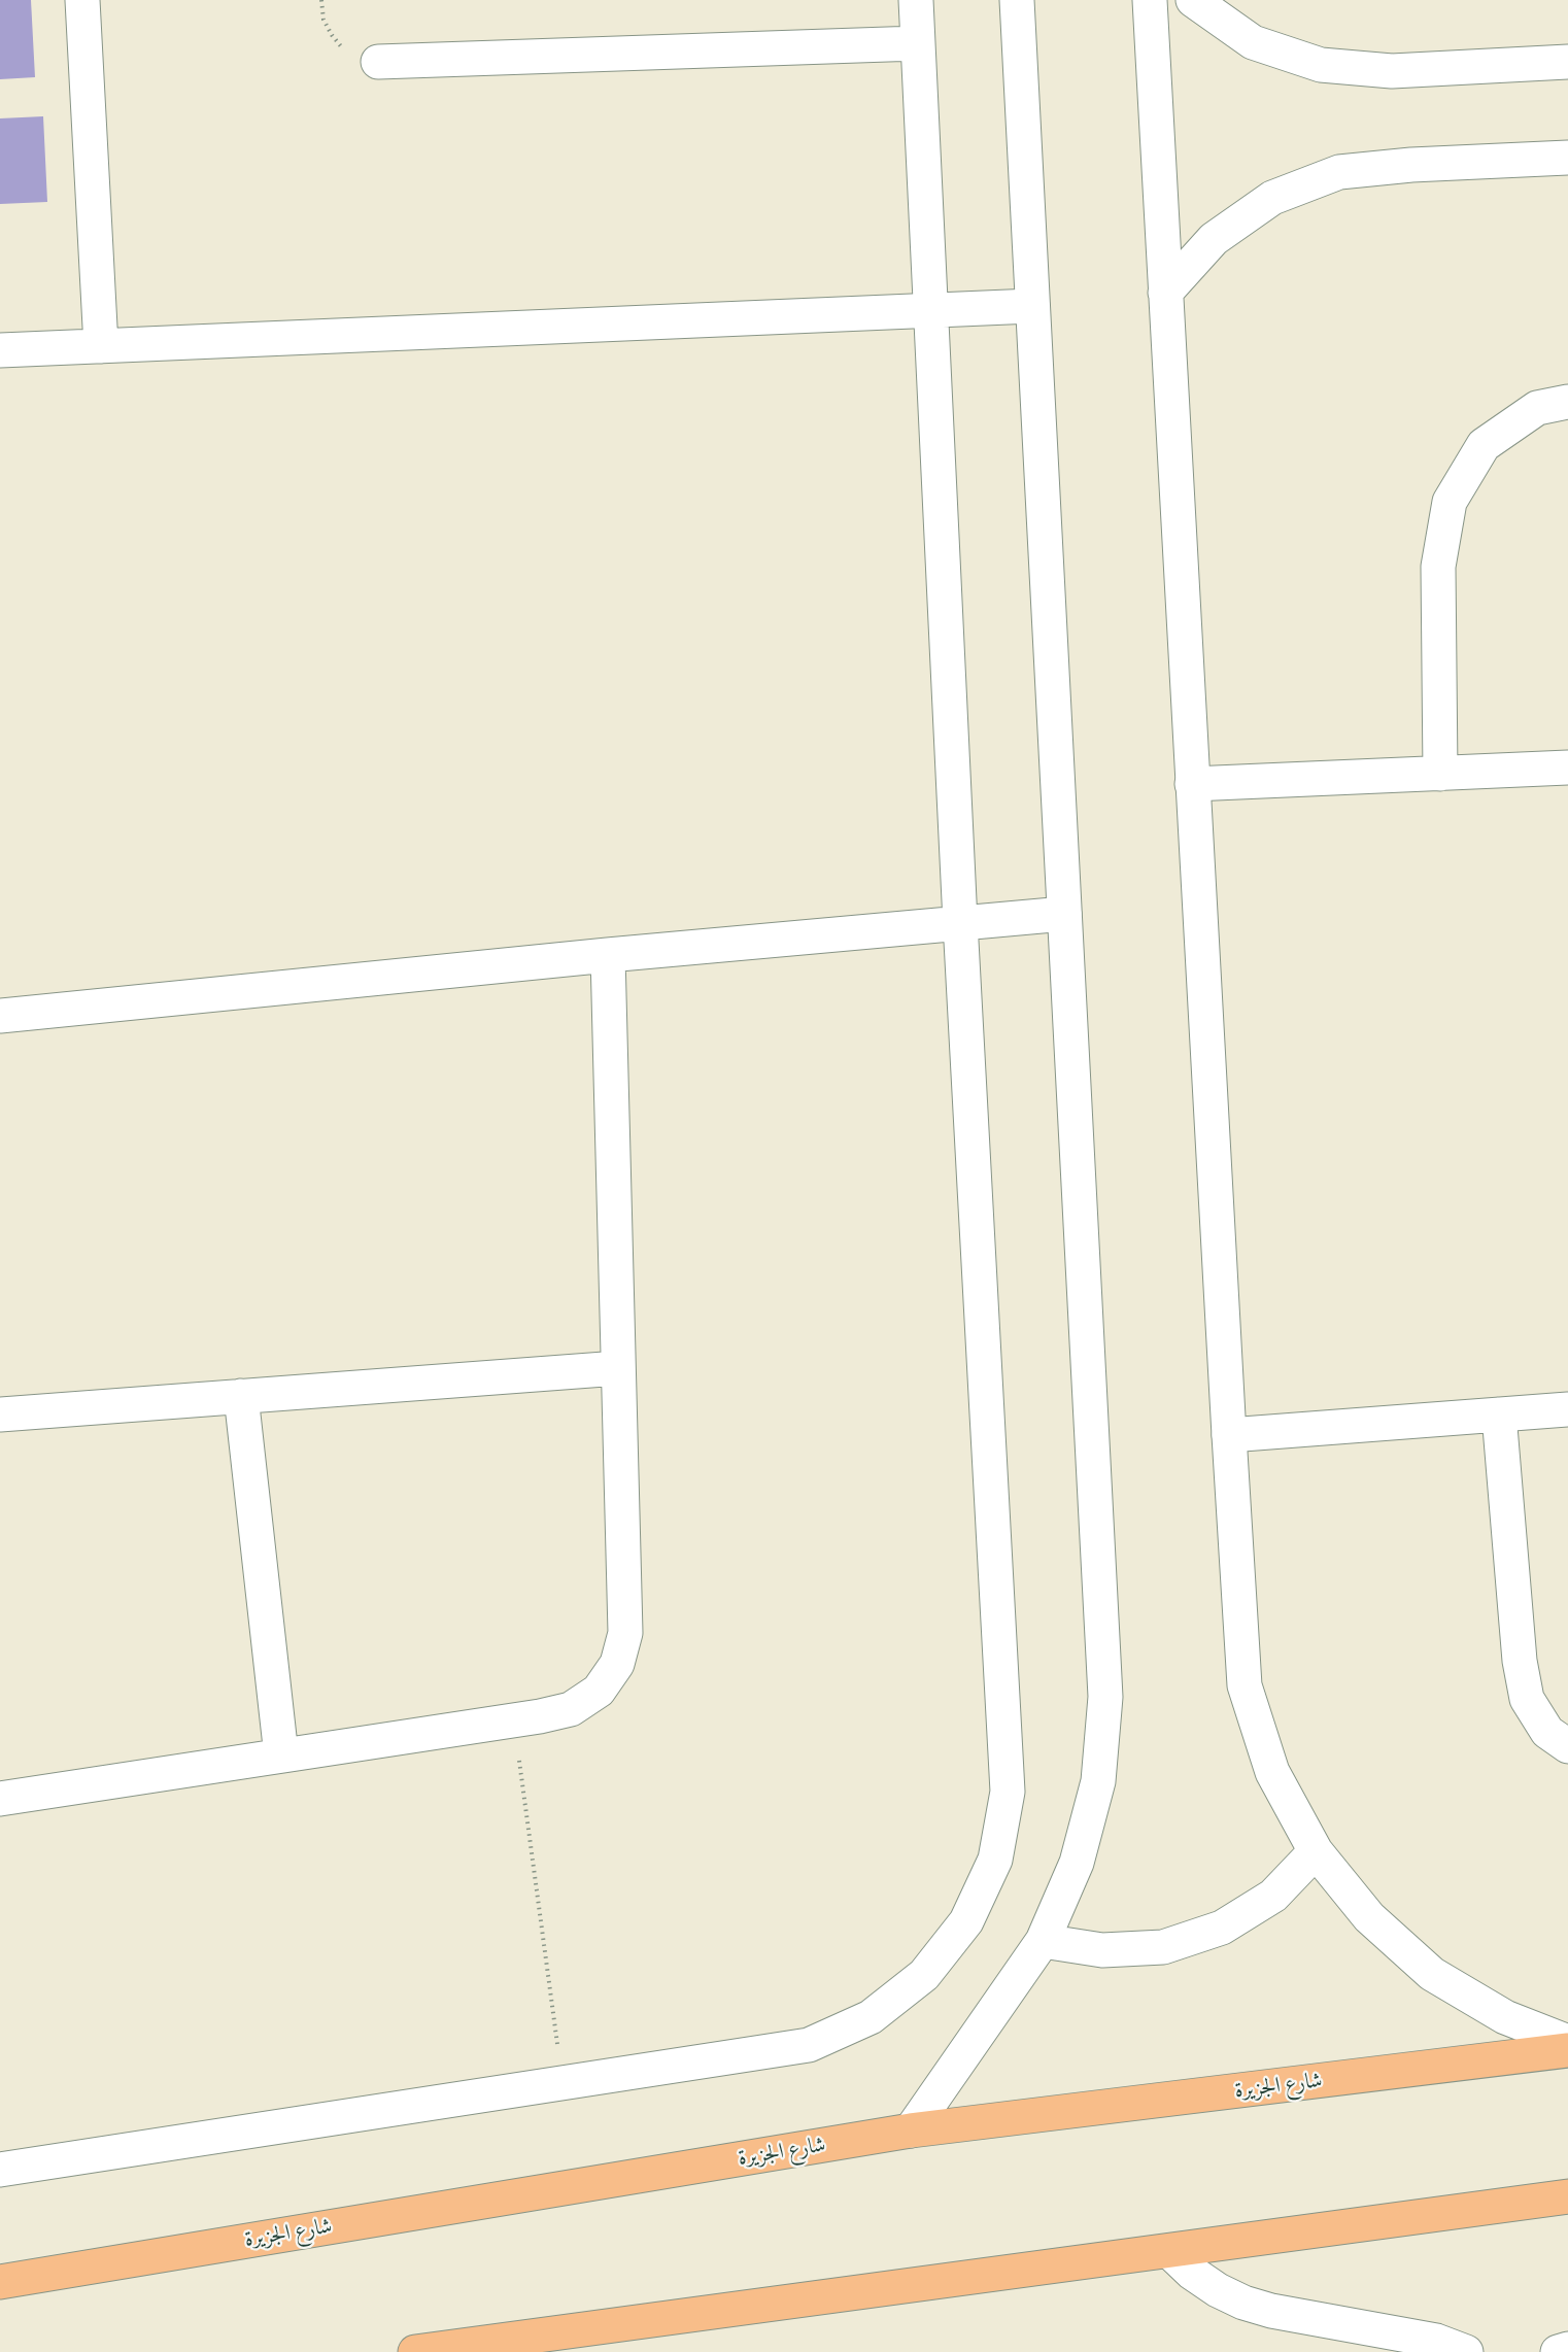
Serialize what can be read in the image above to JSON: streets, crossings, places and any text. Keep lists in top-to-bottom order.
{
  "streets": {
    "main road": ["شارع الجزيرة"]
  }
}
